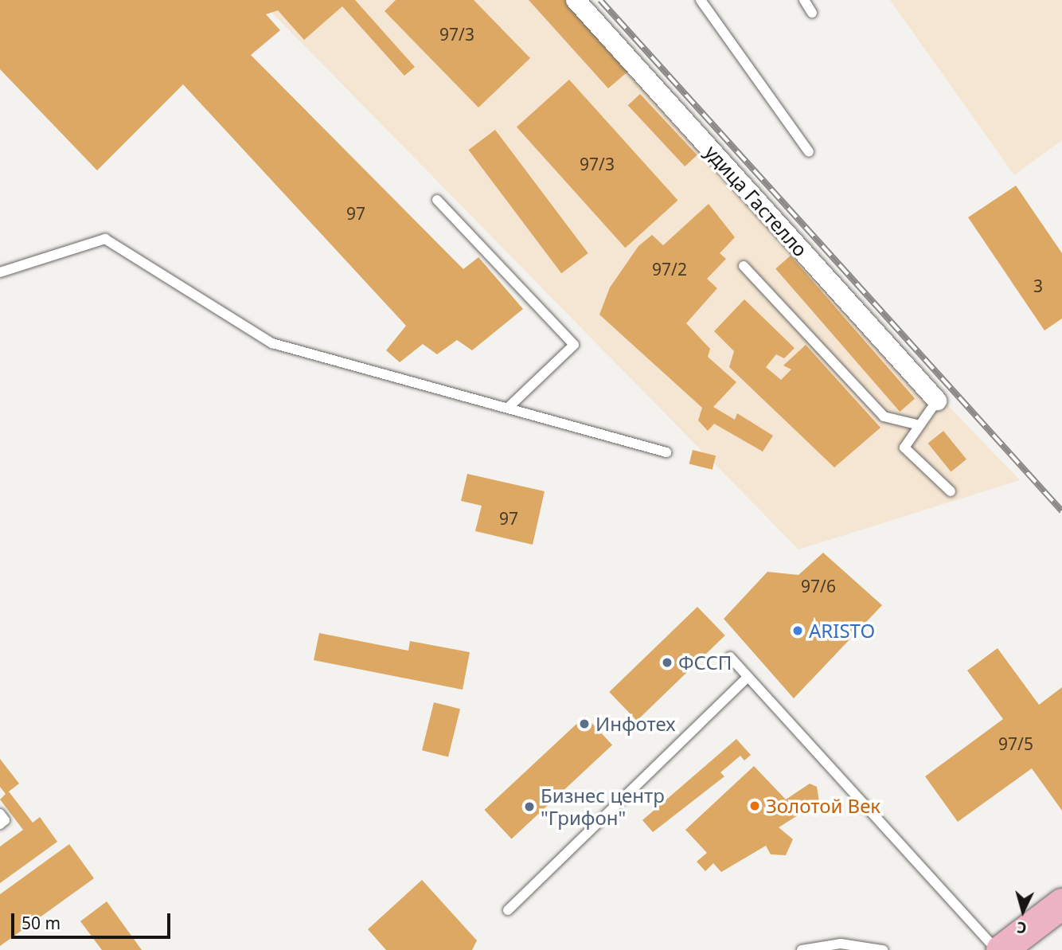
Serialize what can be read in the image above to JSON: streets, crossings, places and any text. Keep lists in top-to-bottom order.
{
  "streets": {
    "street": ["удица Гастелло"]
  },
  "places": [
    "ARISTO",
    "ФССП",
    "Инфотех",
    "Золотой Век",
    "Бизнес центр \"Грифон\""
  ],
  "house_numbers": [
    "97/3",
    "97/3",
    "97",
    "97/2",
    "3",
    "97",
    "97/6",
    "97/5"
  ],
  "scale_bar": "50 m",
  "north": "bottom"
}
